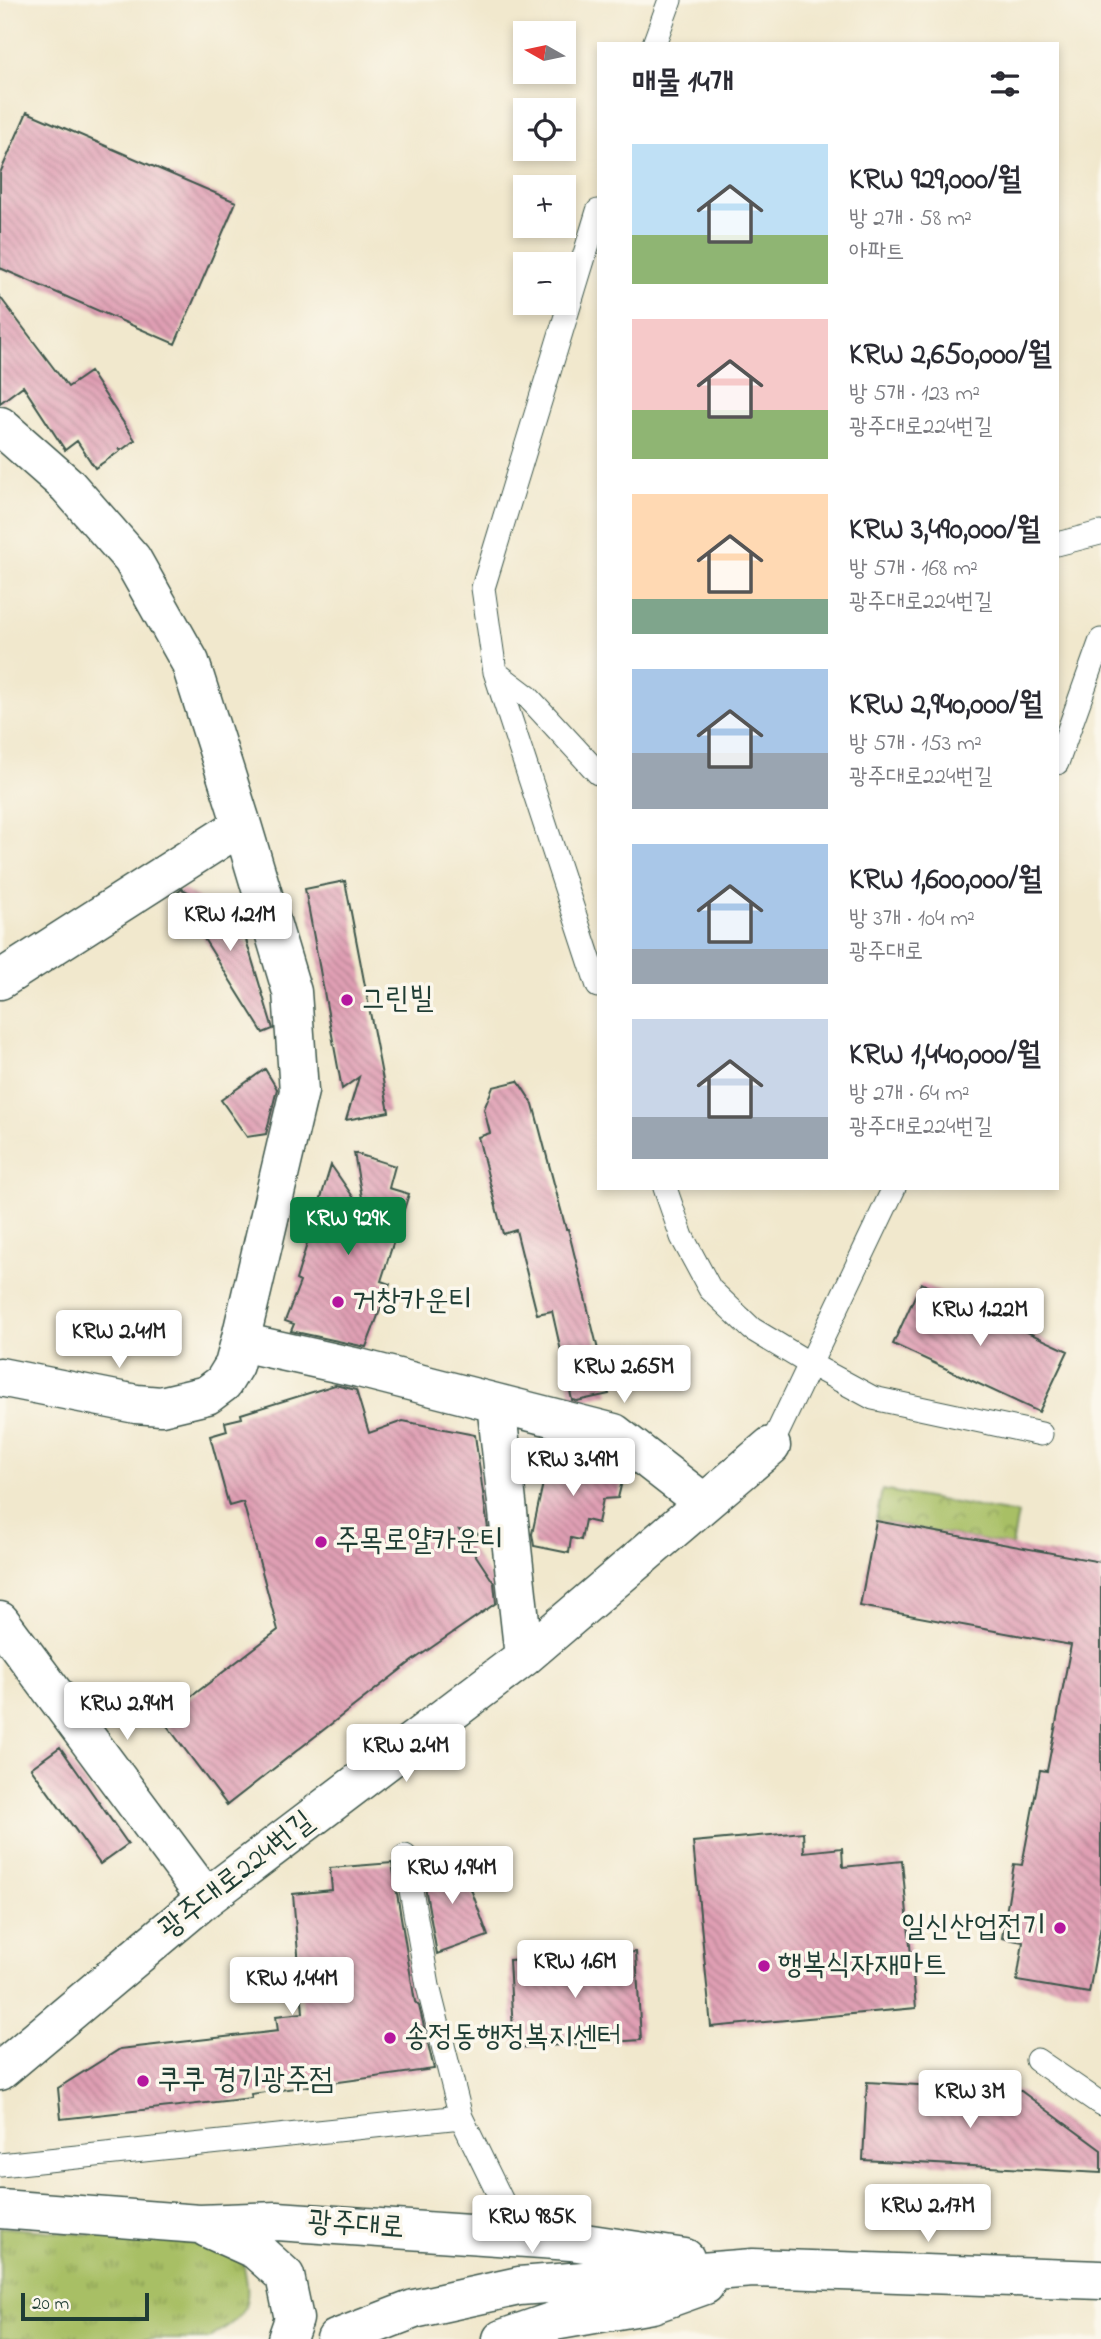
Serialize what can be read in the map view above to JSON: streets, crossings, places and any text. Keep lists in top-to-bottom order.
{
  "streets": {
    "street": ["광주대로224번길", "광주대로"]
  },
  "places": [
    "그린빌",
    "거창카운티",
    "주목로얄카운티",
    "일신산업전기",
    "행복식자재마트",
    "송정동행정복지센터",
    "쿠쿠 경기광주점"
  ],
  "scale_bar": "20 m",
  "north": "left",
  "page": {
    "map_buttons": ["+", "−"],
    "heading": "매물 14개",
    "list": [
      {
        "name": "KRW 929,000/월",
        "note": "방 2개 · 58 m² · 아파트"
      },
      {
        "name": "KRW 2,650,000/월",
        "note": "방 5개 · 123 m² · 광주대로224번길"
      },
      {
        "name": "KRW 3,490,000/월",
        "note": "방 5개 · 168 m² · 광주대로224번길"
      },
      {
        "name": "KRW 2,940,000/월",
        "note": "방 5개 · 153 m² · 광주대로224번길"
      },
      {
        "name": "KRW 1,600,000/월",
        "note": "방 3개 · 104 m² · 광주대로"
      },
      {
        "name": "KRW 1,440,000/월",
        "note": "방 2개 · 64 m² · 광주대로224번길"
      }
    ],
    "price": [
      "KRW 1.21M",
      "KRW 929K",
      "KRW 1.22M",
      "KRW 2.41M",
      "KRW 2.65M",
      "KRW 3.49M",
      "KRW 2.94M",
      "KRW 2.4M",
      "KRW 1.94M",
      "KRW 1.6M",
      "KRW 1.44M",
      "KRW 3M",
      "KRW 2.17M",
      "KRW 985K"
    ],
    "scale": "20 m"
  }
}
